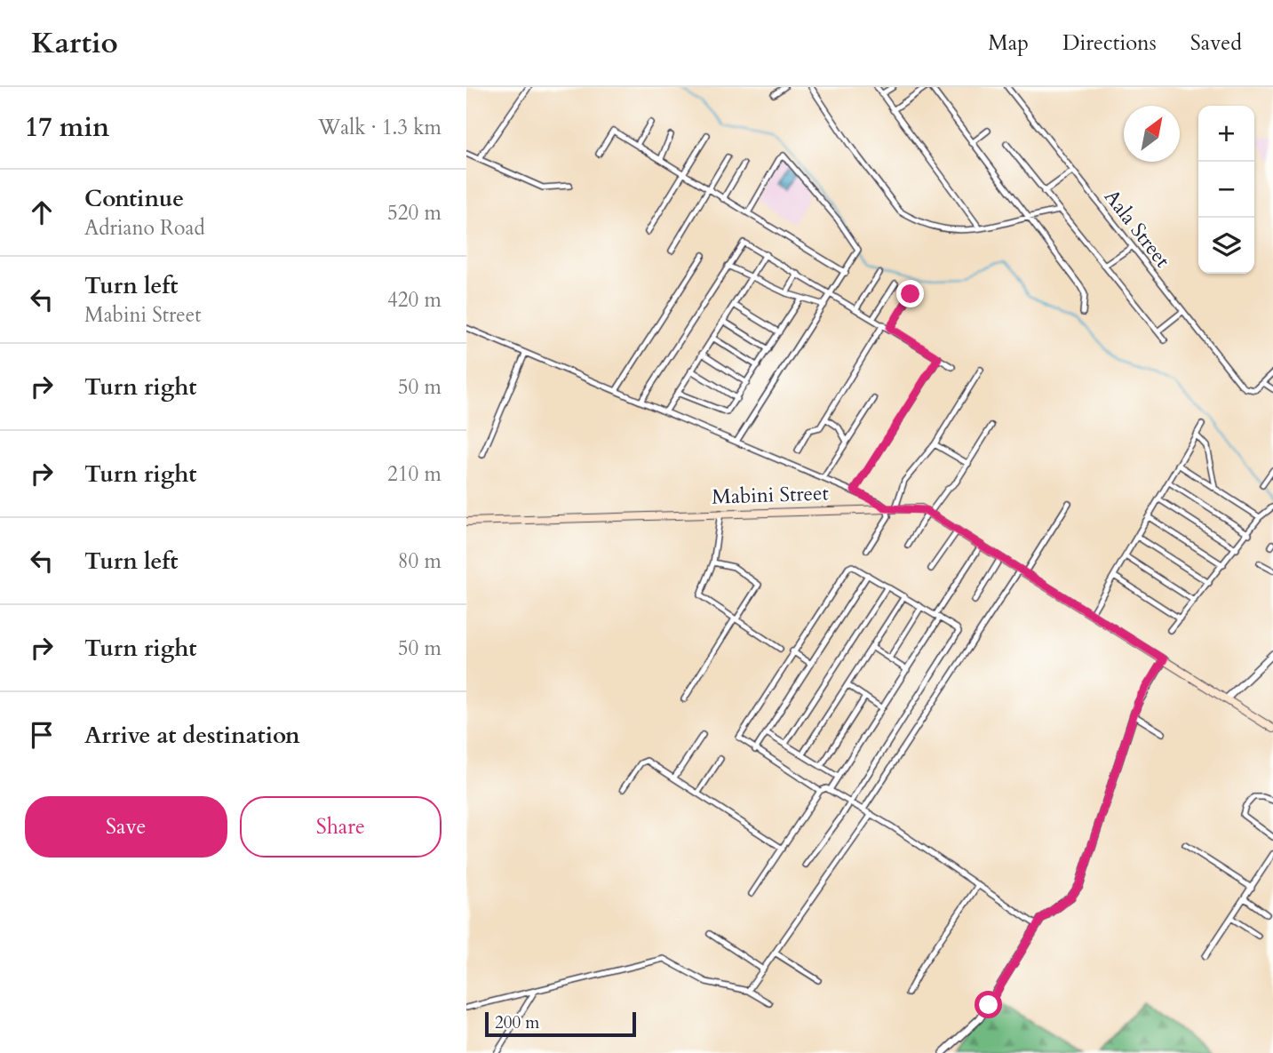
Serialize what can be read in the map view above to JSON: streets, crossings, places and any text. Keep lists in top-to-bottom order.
{
  "streets": {
    "main road": ["Mabini Street"],
    "street": ["Aala Street"]
  },
  "scale_bar": "200 m",
  "north": "top right",
  "page": {
    "header": "Kartio",
    "nav": ["Map", "Directions", "Saved"],
    "heading": ["17 min", "Walk · 1.3 km"],
    "map_buttons": ["+", "−"],
    "list": [
      ["Continue", "Adriano Road", "520 m"],
      ["Turn left", "Mabini Street", "420 m"],
      ["Turn right", "50 m"],
      ["Turn right", "210 m"],
      ["Turn left", "80 m"],
      ["Turn right", "50 m"],
      "Arrive at destination"
    ],
    "buttons": ["Save", "Share"],
    "scale": "200 m"
  }
}
